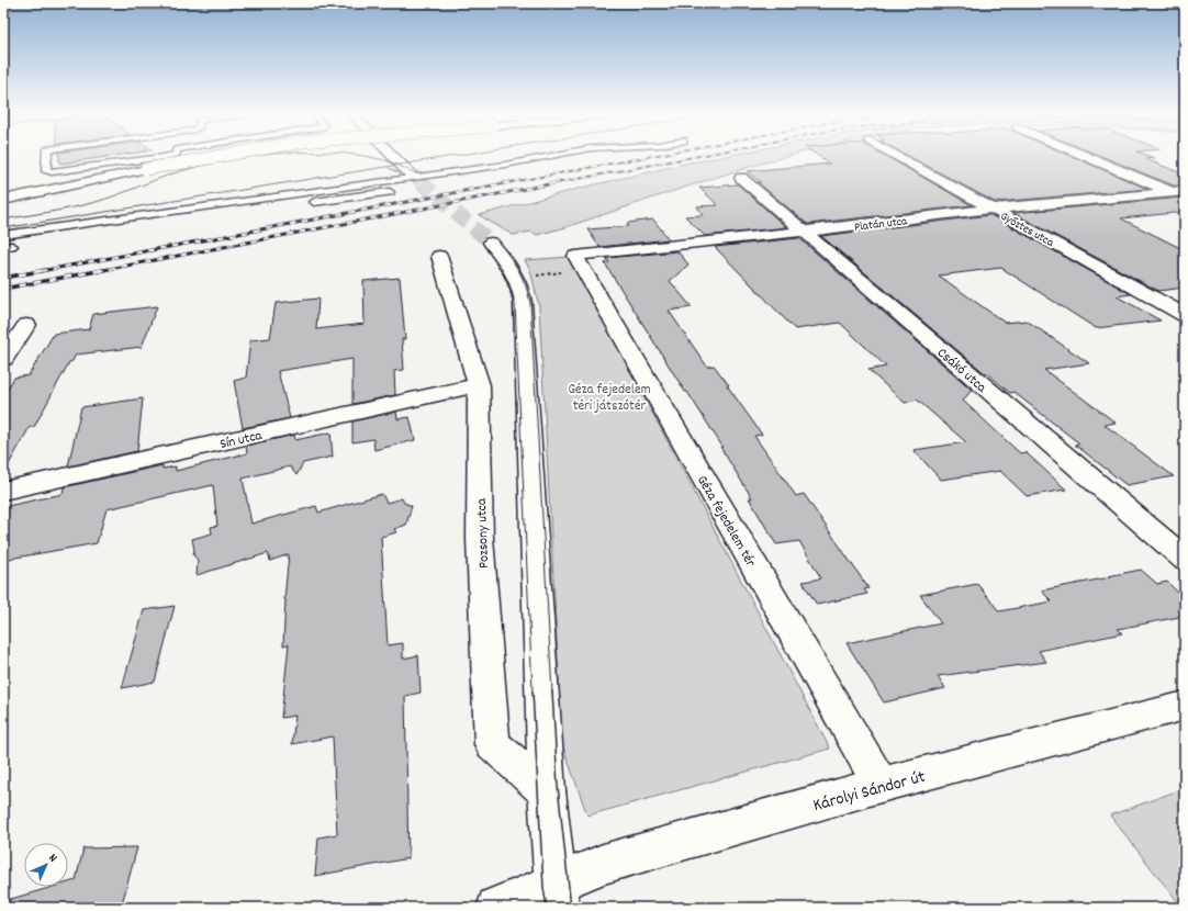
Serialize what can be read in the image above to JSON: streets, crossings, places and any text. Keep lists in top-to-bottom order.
{
  "streets": {
    "street": [
      "Platán utca",
      "Győztes utca",
      "Csákó utca",
      "Sín utca",
      "Géza fejedelem tér",
      "Pozsony utca",
      "Károlyi Sándor út"
    ]
  },
  "crossings": [
    ["Platán utca", "Győztes utca"],
    ["Platán utca", "Csákó utca"],
    ["Platán utca", "Géza fejedelem tér"],
    ["Sín utca", "Pozsony utca"],
    ["Géza fejedelem tér", "Károlyi Sándor út"]
  ],
  "parks": ["Géza fejedelem téri játszótér"],
  "north": "top right"
}
